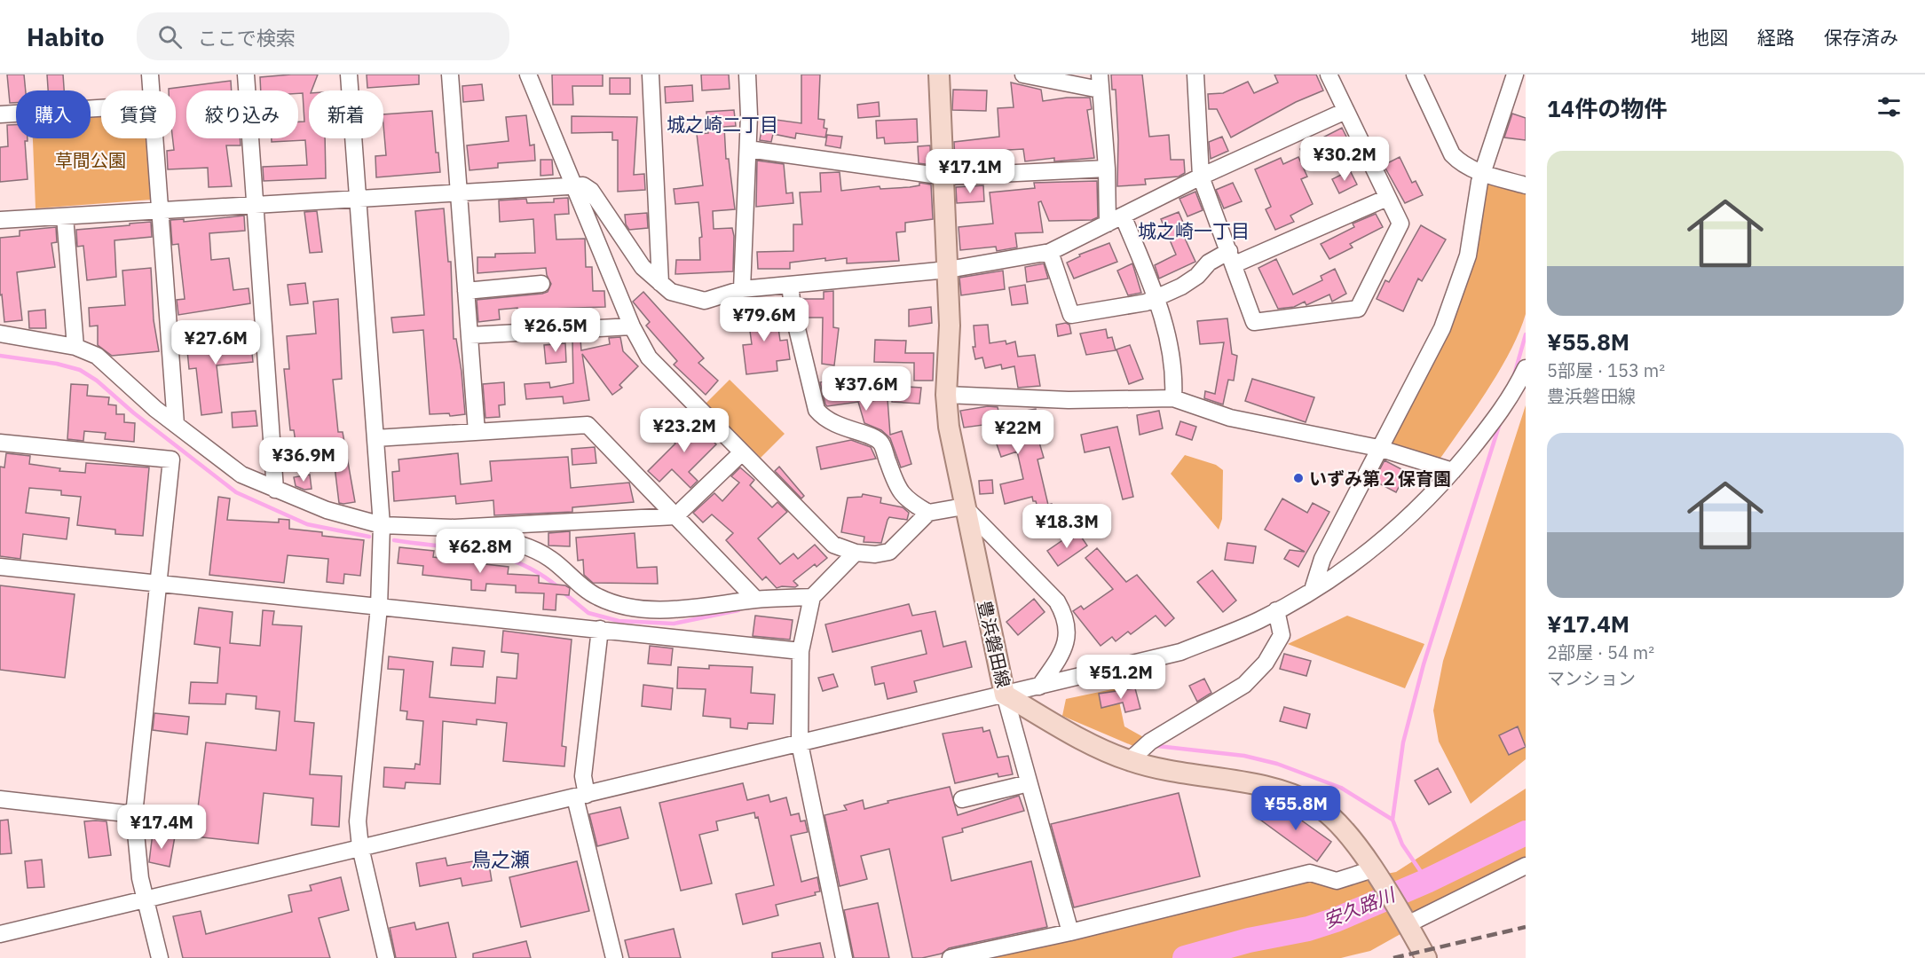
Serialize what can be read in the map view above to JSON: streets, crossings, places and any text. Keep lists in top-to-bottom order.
{
  "streets": {
    "main road": ["豊浜磐田線"]
  },
  "districts": ["城之崎二丁目", "城之崎一丁目", "鳥之瀬"],
  "water": ["安久路川"],
  "parks": ["草間公園"],
  "places": ["いずみ第２保育園"],
  "page": {
    "header": "Habito",
    "search": "ここで検索",
    "nav": ["地図", "経路", "保存済み"],
    "heading": "14件の物件",
    "chip": [
      "購入",
      "賃貸",
      "絞り込み",
      "新着"
    ],
    "price": [
      "¥30.2M",
      "¥17.1M",
      "¥79.6M",
      "¥26.5M",
      "¥27.6M",
      "¥37.6M",
      "¥23.2M",
      "¥22M",
      "¥36.9M",
      "¥18.3M",
      "¥62.8M",
      "¥51.2M",
      "¥55.8M",
      "¥17.4M"
    ],
    "list": [
      {
        "name": "¥55.8M",
        "note": "5部屋 · 153 m² · 豊浜磐田線"
      },
      {
        "name": "¥17.4M",
        "note": "2部屋 · 54 m² · マンション"
      }
    ]
  }
}
